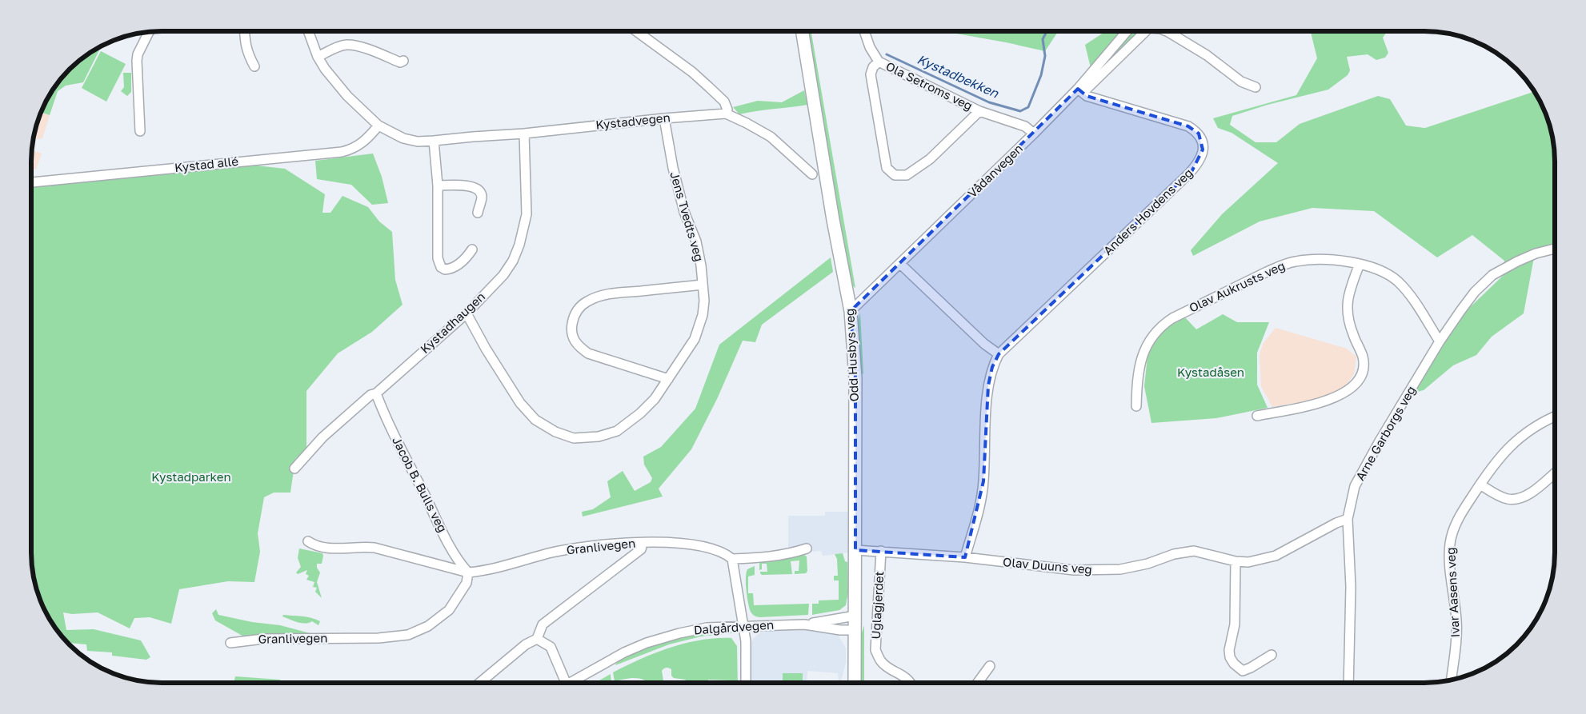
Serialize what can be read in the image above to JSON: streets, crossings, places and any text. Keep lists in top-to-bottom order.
{
  "streets": {
    "street": [
      "Ola Setroms veg",
      "Kystadvegen",
      "Kystad allé",
      "Vådanvegen",
      "Anders Hovdens veg",
      "Jens Tvedts veg",
      "Olav Aukrusts veg",
      "Kystadhaugen",
      "Odd Husbys veg",
      "Arne Garborgs veg",
      "Jacob B. Bulls veg",
      "Granlivegen",
      "Olav Duuns veg",
      "Ivar Aasens veg",
      "Uglagjerdet",
      "Dalgårdvegen"
    ]
  },
  "crossings": [
    ["Ola Setroms veg", "Vådanvegen"],
    ["Kystadvegen", "Kystad allé"],
    ["Kystadvegen", "Jens Tvedts veg"],
    ["Kystadvegen", "Kystadhaugen"],
    ["Vådanvegen", "Anders Hovdens veg"],
    ["Vådanvegen", "Odd Husbys veg"],
    ["Anders Hovdens veg", "Olav Duuns veg"],
    ["Jens Tvedts veg", "Kystadhaugen"],
    ["Olav Aukrusts veg", "Arne Garborgs veg"],
    ["Kystadhaugen", "Jacob B. Bulls veg"],
    ["Odd Husbys veg", "Olav Duuns veg"],
    ["Odd Husbys veg", "Dalgårdvegen"],
    ["Arne Garborgs veg", "Olav Duuns veg"],
    ["Jacob B. Bulls veg", "Granlivegen"],
    ["Olav Duuns veg", "Uglagjerdet"]
  ],
  "water": ["Kystadbekken"],
  "parks": ["Kystadåsen", "Kystadparken"]
}
